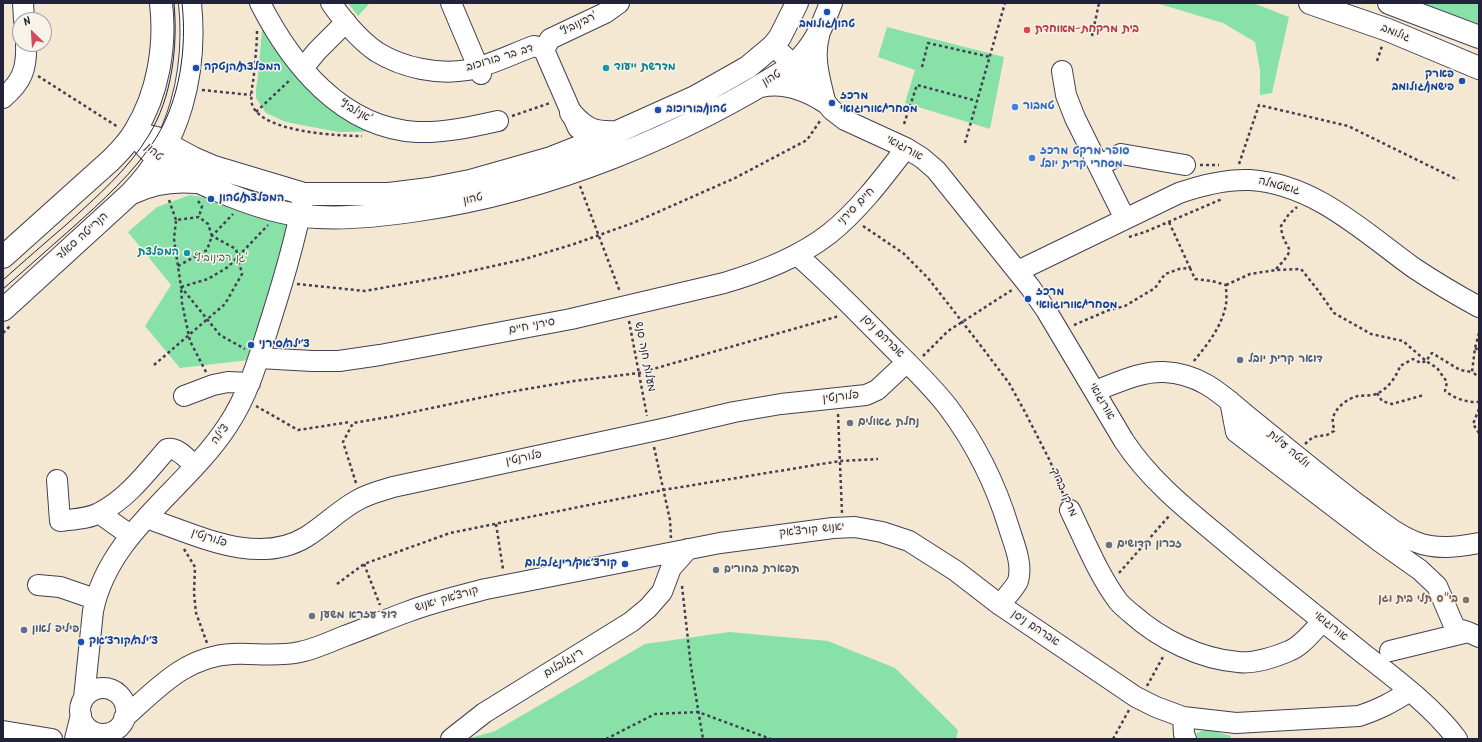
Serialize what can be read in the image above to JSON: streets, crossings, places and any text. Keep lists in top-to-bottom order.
{
  "streets": {
    "main road": ["גולומב", "טהון", "הנרייטה סאלד"],
    "street": [
      "רבינוביץ'",
      "דב בר בורוכוב",
      "אנילביץ'",
      "אורוגואי",
      "גואטמלה",
      "חיים סירני",
      "סירני חיים",
      "אברהם ניסן",
      "פלורנטין",
      "צ'ילה",
      "וולטה עילית",
      "מרקו ברוך",
      "יאנוש קורצ'אק",
      "קורצ'אק יאנוש",
      "רינגלבלום"
    ],
    "path": ["מעלות חנה סנש"]
  },
  "crossings": [
    ["רבינוביץ'", "דב בר בורוכוב"],
    ["דב בר בורוכוב", "טהון"],
    ["דב בר בורוכוב", "מעלות חנה סנש"],
    ["טהון", "אורוגואי"],
    ["טהון", "הנרייטה סאלד"],
    ["טהון", "מעלות חנה סנש"],
    ["טהון", "צ'ילה"],
    ["אורוגואי", "גואטמלה"],
    ["אורוגואי", "חיים סירני"],
    ["אורוגואי", "אברהם ניסן"],
    ["אורוגואי", "וולטה עילית"],
    ["אורוגואי", "מרקו ברוך"],
    ["חיים סירני", "סירני חיים"],
    ["חיים סירני", "אברהם ניסן"],
    ["חיים סירני", "מרקו ברוך"],
    ["סירני חיים", "אברהם ניסן"],
    ["סירני חיים", "מעלות חנה סנש"],
    ["סירני חיים", "צ'ילה"],
    ["אברהם ניסן", "פלורנטין"],
    ["אברהם ניסן", "יאנוש קורצ'אק"],
    ["מעלות חנה סנש", "פלורנטין"],
    ["מעלות חנה סנש", "יאנוש קורצ'אק"],
    ["מעלות חנה סנש", "רינגלבלום"],
    ["פלורנטין", "צ'ילה"],
    ["צ'ילה", "קורצ'אק יאנוש"],
    ["יאנוש קורצ'אק", "קורצ'אק יאנוש"],
    ["יאנוש קורצ'אק", "רינגלבלום"]
  ],
  "parks": ["גן רבינוביץ'"],
  "places": [
    "טהון/גולומב",
    "בית מרקחת-מאוחדת",
    "המפלצת/הנטקה",
    "מדרשת ייעוד",
    "פארק פישמן/גולומב",
    "מרכז מסחרי/אורוגואי",
    "טמבור",
    "טהון/בורוכוב",
    "סופר מרקט מרכז מסחרי קרית יובל",
    "המפלצת/טהון",
    "המפלצת",
    "מרכז מסחרי/אורוגוואי",
    "צ׳ילה/סירני",
    "דואר קרית יובל",
    "נחלת גאולים",
    "זכרון קדושים",
    "קורצ׳אק/רינגלבלום",
    "תפארת בחורים",
    "בי\"ס תלי בית וגן",
    "דוד עזרא משען",
    "פיליפ לאון",
    "צ׳ילה/קורצ׳אק"
  ],
  "north": "top left"
}
